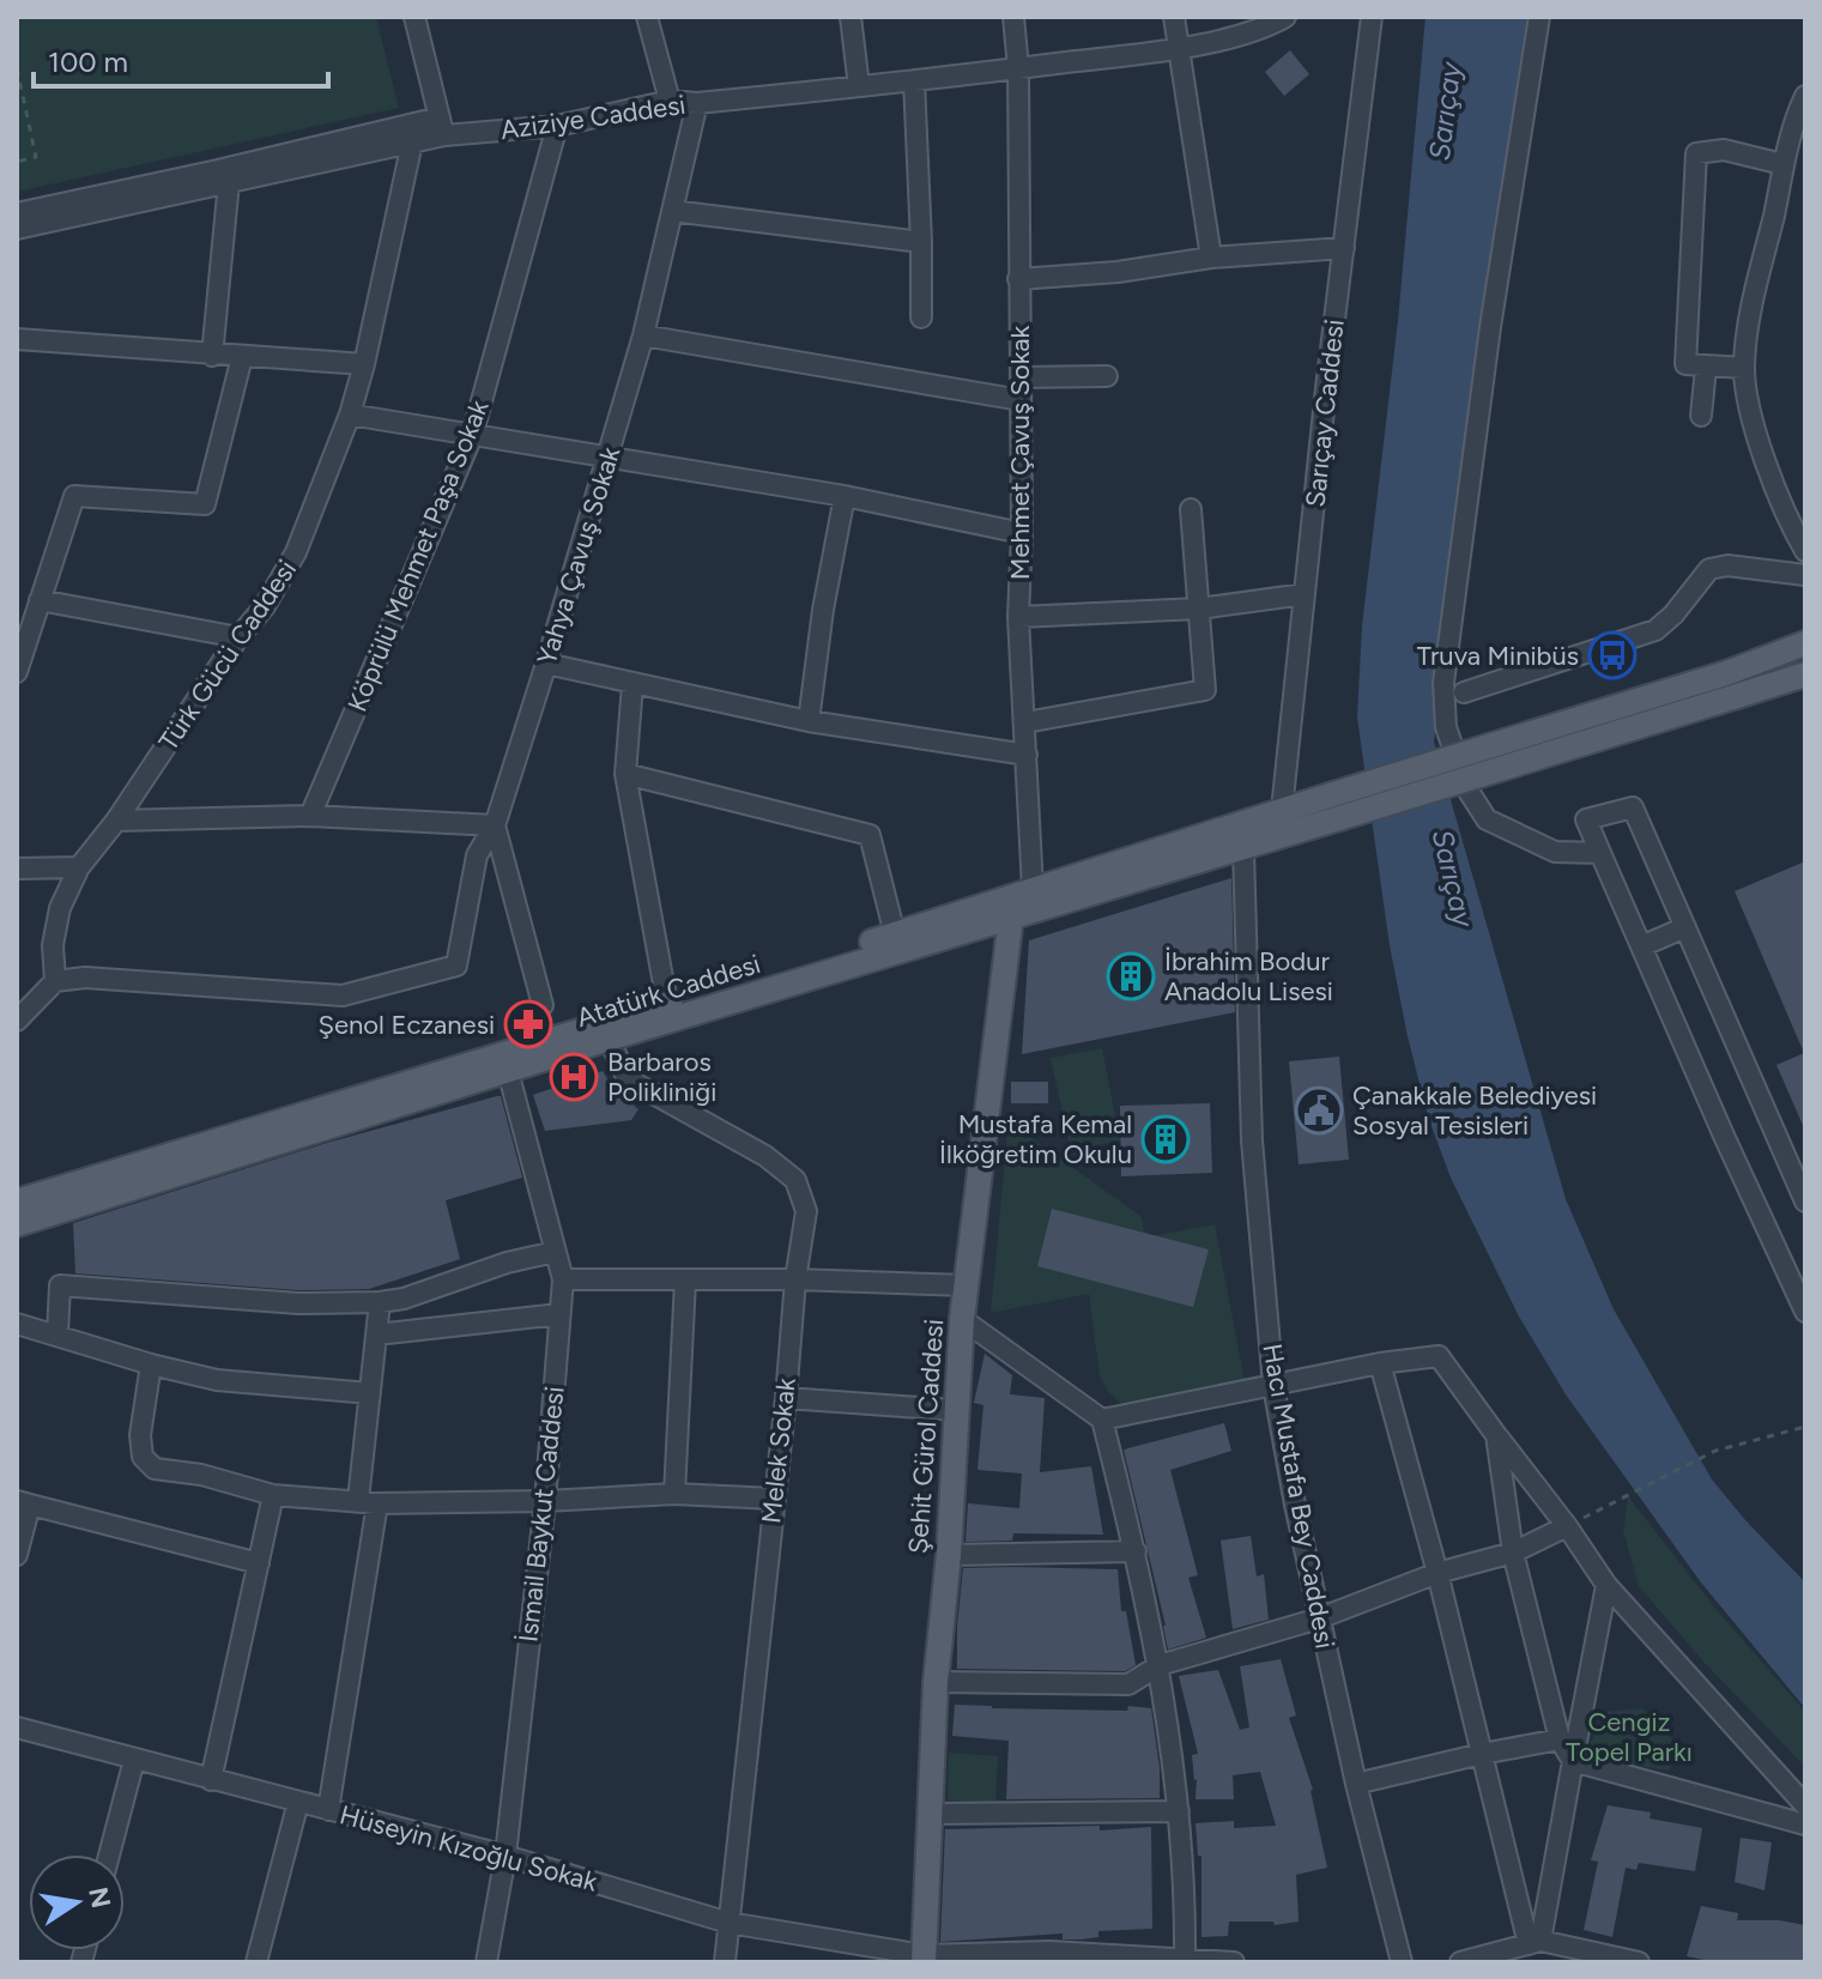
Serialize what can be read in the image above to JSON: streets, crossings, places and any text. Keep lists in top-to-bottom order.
{
  "streets": {
    "main road": ["Atatürk Caddesi", "Şehit Gürol Caddesi"],
    "street": [
      "Aziziye Caddesi",
      "Sarıçay Caddesi",
      "Mehmet Çavuş Sokak",
      "Köprülü Mehmet Paşa Sokak",
      "Yahya Çavuş Sokak",
      "Türk Gücü Caddesi",
      "Melek Sokak",
      "Hacı Mustafa Bey Caddesi",
      "İsmail Baykut Caddesi",
      "Hüseyin Kızoğlu Sokak"
    ]
  },
  "crossings": [
    ["Aziziye Caddesi", "Mehmet Çavuş Sokak"],
    ["Aziziye Caddesi", "Köprülü Mehmet Paşa Sokak"],
    ["Aziziye Caddesi", "Yahya Çavuş Sokak"],
    ["Aziziye Caddesi", "Türk Gücü Caddesi"],
    ["Sarıçay Caddesi", "Atatürk Caddesi"],
    ["Mehmet Çavuş Sokak", "Atatürk Caddesi"],
    ["Yahya Çavuş Sokak", "Türk Gücü Caddesi"],
    ["Atatürk Caddesi", "Şehit Gürol Caddesi"],
    ["Atatürk Caddesi", "Melek Sokak"],
    ["Atatürk Caddesi", "Hacı Mustafa Bey Caddesi"],
    ["Atatürk Caddesi", "İsmail Baykut Caddesi"],
    ["Şehit Gürol Caddesi", "Hüseyin Kızoğlu Sokak"],
    ["Melek Sokak", "Hüseyin Kızoğlu Sokak"],
    ["İsmail Baykut Caddesi", "Hüseyin Kızoğlu Sokak"]
  ],
  "water": ["Sarıçay"],
  "parks": ["Cengiz Topel Parkı"],
  "places": {
    "bus stop": ["Truva Minibüs"],
    "building": ["İbrahim Bodur Anadolu Lisesi", "Mustafa Kemal İlköğretim Okulu"],
    "pharmacy": ["Şenol Eczanesi"],
    "hospital": ["Barbaros Polikliniği"],
    "public building": ["Çanakkale Belediyesi Sosyal Tesisleri"]
  },
  "scale_bar": "100 m",
  "north": "right"
}
